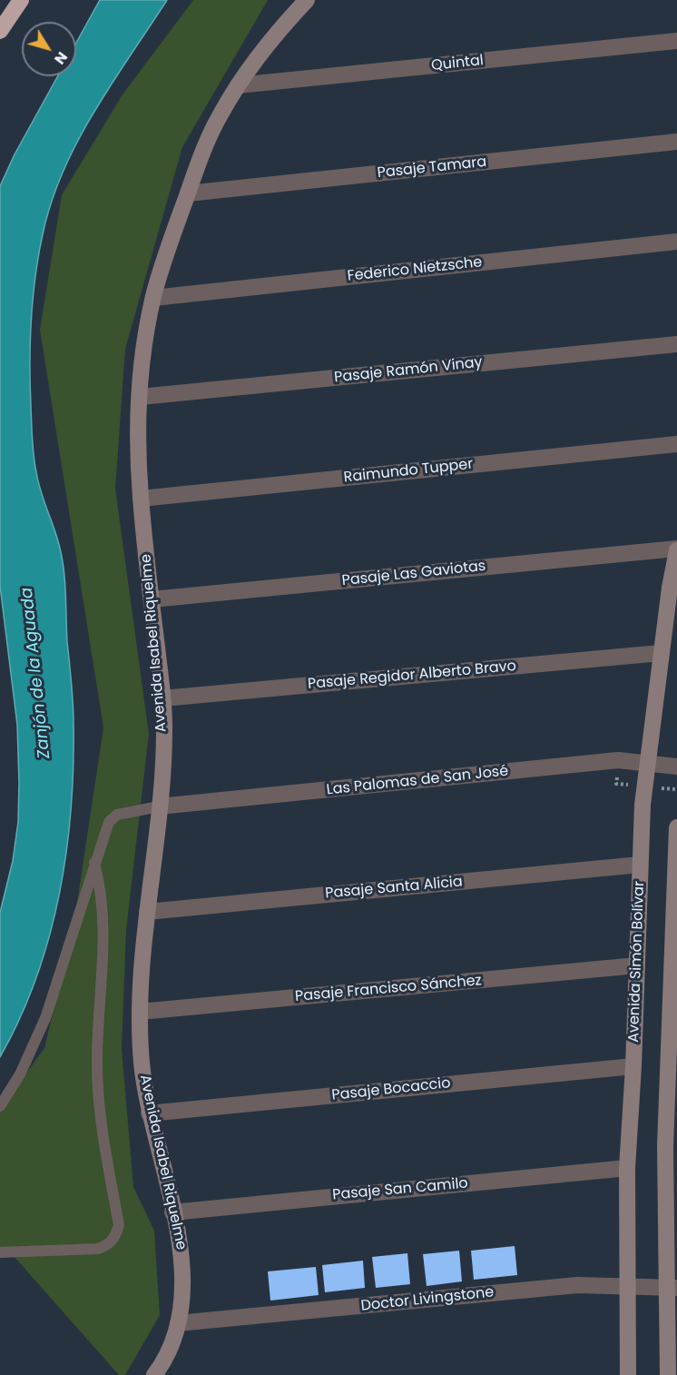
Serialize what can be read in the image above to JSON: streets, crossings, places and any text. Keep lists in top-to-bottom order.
{
  "streets": {
    "street": [
      "Quintal",
      "Pasaje Tamara",
      "Federico Nietzsche",
      "Pasaje Ramón Vinay",
      "Raimundo Tupper",
      "Pasaje Las Gaviotas",
      "Avenida Isabel Riquelme",
      "Pasaje Regidor Alberto Bravo",
      "Las Palomas de San José",
      "Pasaje Santa Alicia",
      "Avenida Simón Bolívar",
      "Pasaje Francisco Sánchez",
      "Pasaje Bocaccio",
      "Pasaje San Camilo",
      "Doctor Livingstone"
    ]
  },
  "crossings": [
    ["Quintal", "Avenida Isabel Riquelme"],
    ["Pasaje Tamara", "Avenida Isabel Riquelme"],
    ["Federico Nietzsche", "Avenida Isabel Riquelme"],
    ["Pasaje Ramón Vinay", "Avenida Isabel Riquelme"],
    ["Raimundo Tupper", "Avenida Isabel Riquelme"],
    ["Pasaje Las Gaviotas", "Avenida Isabel Riquelme"],
    ["Pasaje Las Gaviotas", "Avenida Simón Bolívar"],
    ["Avenida Isabel Riquelme", "Pasaje Regidor Alberto Bravo"],
    ["Avenida Isabel Riquelme", "Las Palomas de San José"],
    ["Avenida Isabel Riquelme", "Pasaje Santa Alicia"],
    ["Avenida Isabel Riquelme", "Pasaje Francisco Sánchez"],
    ["Avenida Isabel Riquelme", "Pasaje Bocaccio"],
    ["Avenida Isabel Riquelme", "Pasaje San Camilo"],
    ["Avenida Isabel Riquelme", "Doctor Livingstone"],
    ["Pasaje Regidor Alberto Bravo", "Avenida Simón Bolívar"],
    ["Las Palomas de San José", "Avenida Simón Bolívar"],
    ["Pasaje Santa Alicia", "Avenida Simón Bolívar"],
    ["Avenida Simón Bolívar", "Pasaje Francisco Sánchez"],
    ["Avenida Simón Bolívar", "Pasaje Bocaccio"],
    ["Avenida Simón Bolívar", "Pasaje San Camilo"],
    ["Avenida Simón Bolívar", "Doctor Livingstone"]
  ],
  "water": ["Zanjón de la Aguada"],
  "north": "bottom right"
}
